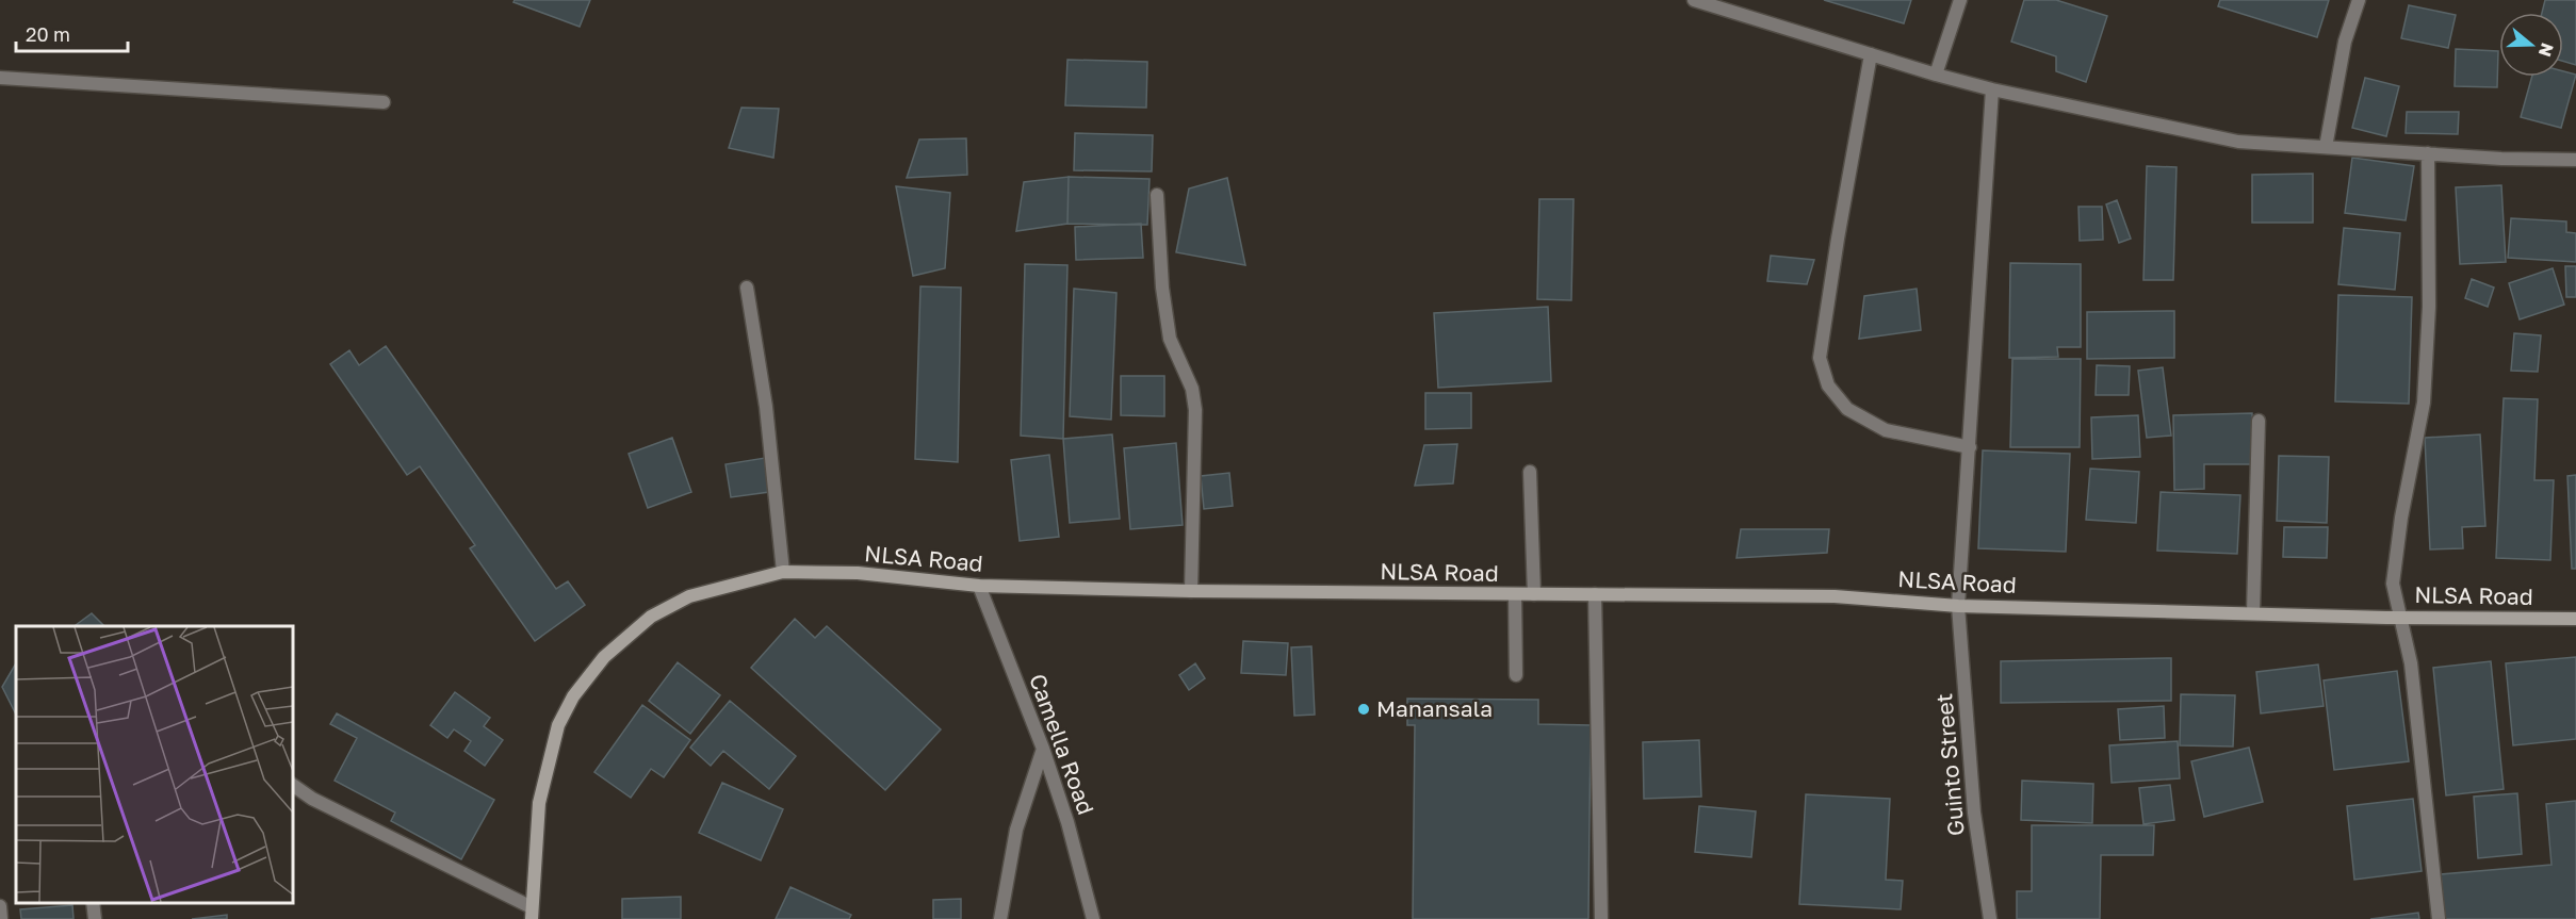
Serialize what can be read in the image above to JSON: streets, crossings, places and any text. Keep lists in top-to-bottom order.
{
  "streets": {
    "main road": ["NLSA Road"],
    "street": ["Camella Road", "Guinto Street"]
  },
  "crossings": [
    ["NLSA Road", "Camella Road"],
    ["NLSA Road", "Guinto Street"]
  ],
  "places": ["Manansala"],
  "scale_bar": "20 m",
  "north": "right"
}
